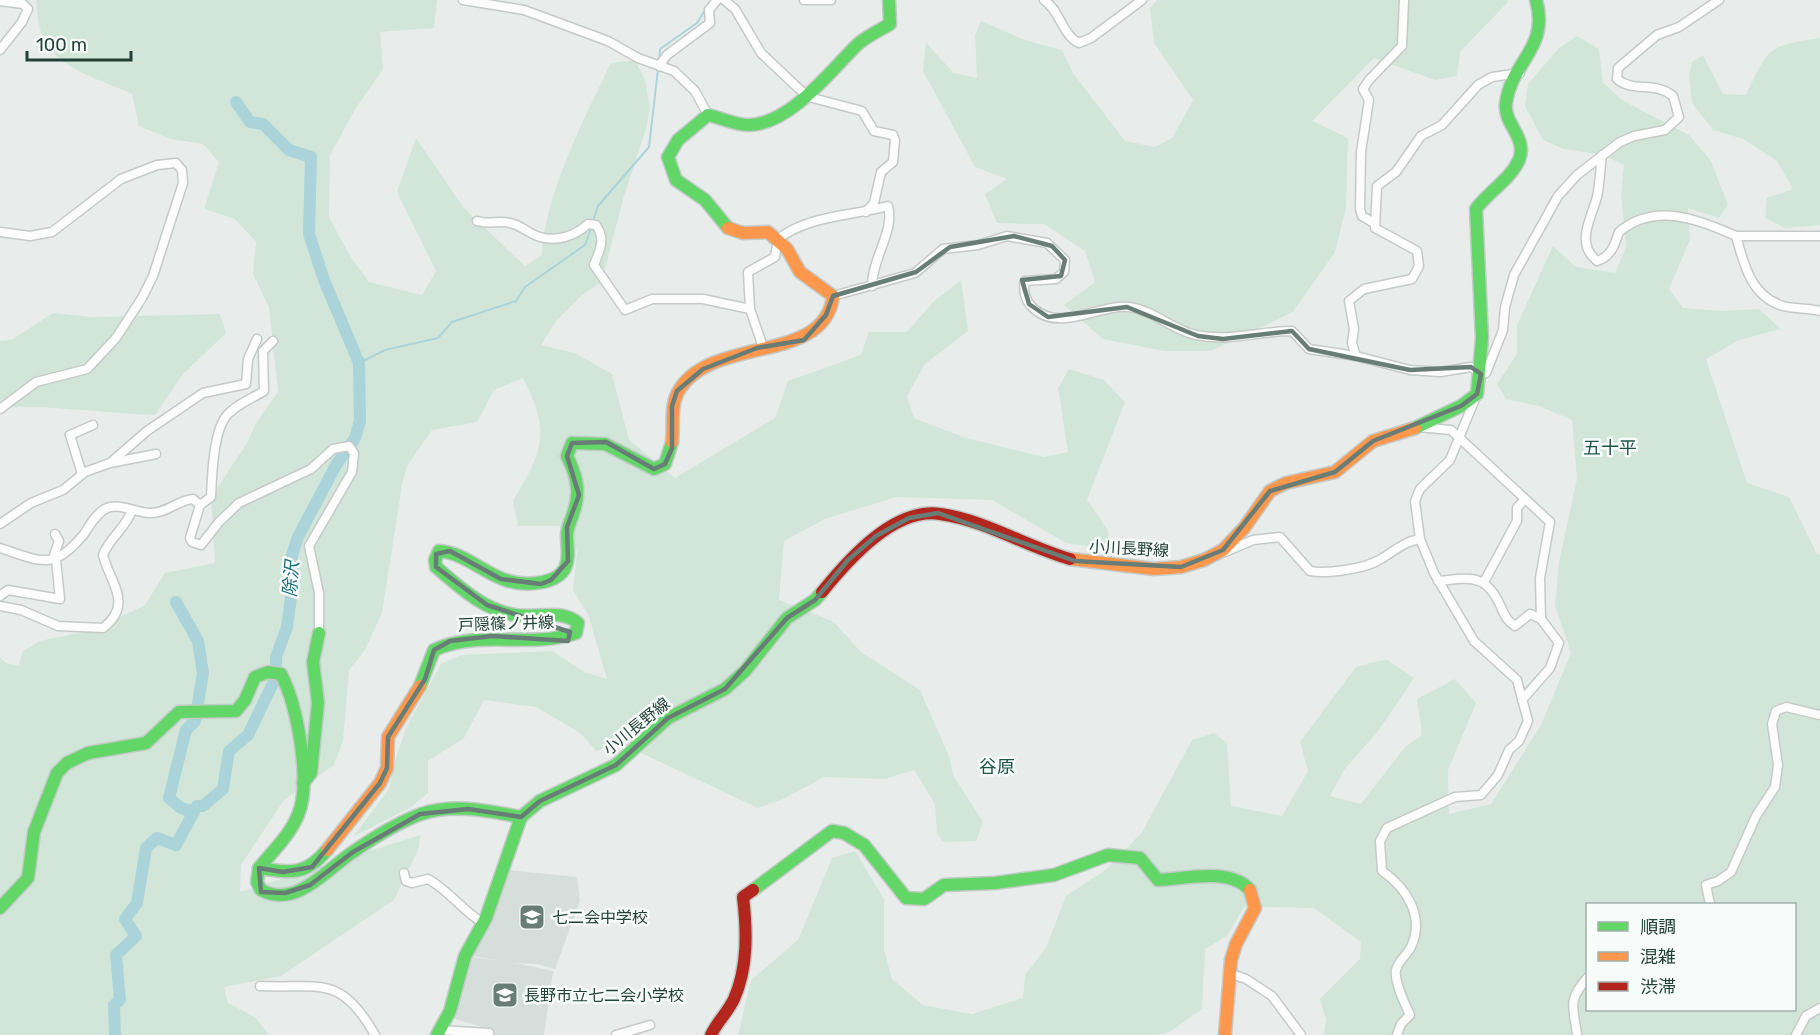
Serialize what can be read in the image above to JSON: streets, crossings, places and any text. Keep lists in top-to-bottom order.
{
  "streets": {
    "main road": ["小川長野線", "戸隠篠ノ井線"]
  },
  "districts": ["五十平", "谷原"],
  "water": ["除沢"],
  "places": {
    "school or university": ["七二会中学校", "長野市立七二会小学校"]
  },
  "legend": ["順調", "混雑", "渋滞"],
  "scale_bar": "100 m"
}
